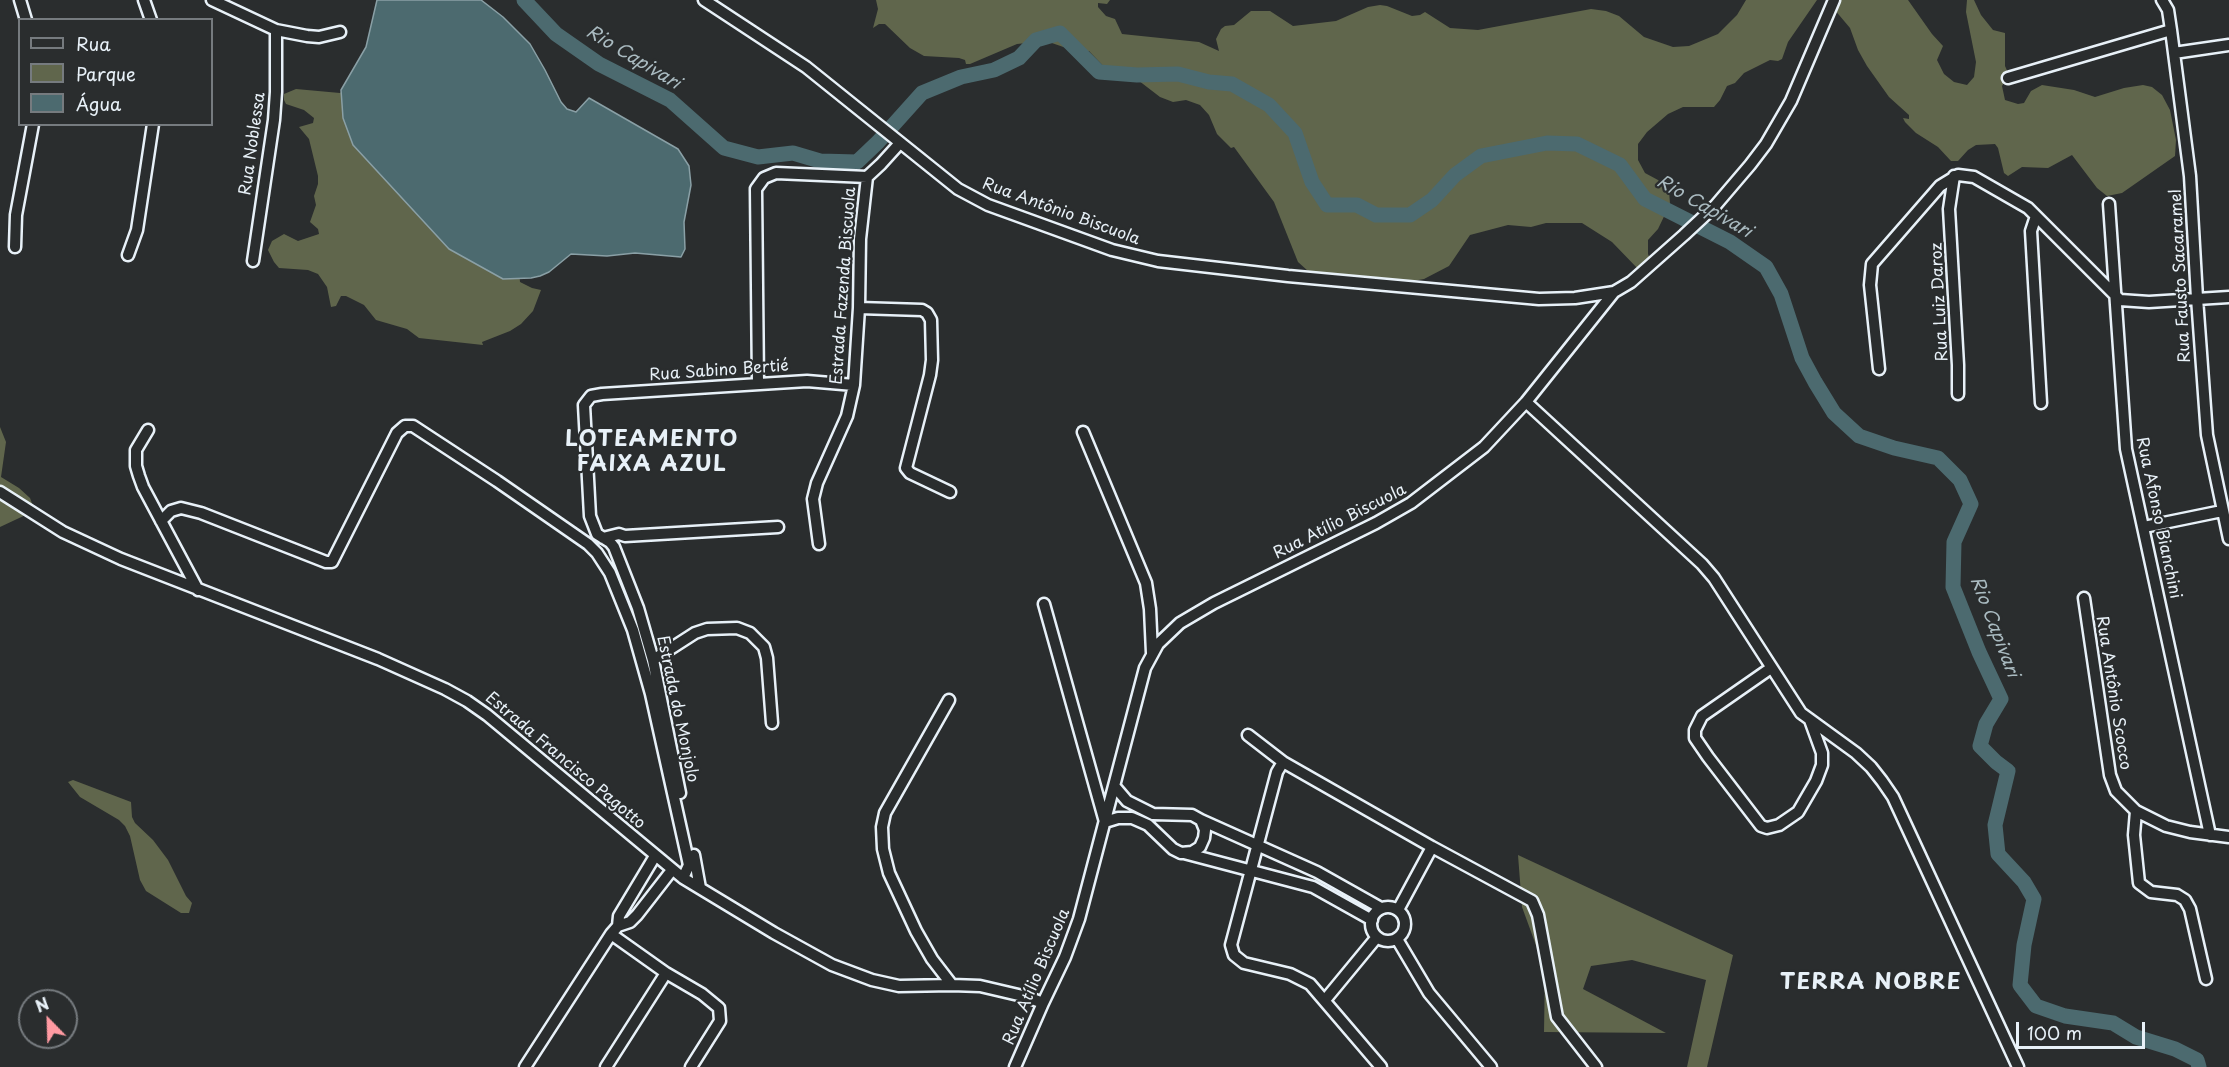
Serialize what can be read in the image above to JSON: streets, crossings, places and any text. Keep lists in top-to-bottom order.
{
  "streets": {
    "street": [
      "Rua Noblessa",
      "Rua Antônio Biscuola",
      "Rua Fausto Sacaramel",
      "Estrada Fazenda Biscuola",
      "Rua Luiz Daroz",
      "Rua Sabino Bertié",
      "Rua Afonso Bianchini",
      "Rua Atílio Biscuola",
      "Rua Antônio Scocco",
      "Estrada do Monjolo",
      "Estrada Francisco Pagotto"
    ]
  },
  "crossings": [
    ["Rua Antônio Biscuola", "Estrada Fazenda Biscuola"],
    ["Rua Antônio Biscuola", "Rua Atílio Biscuola"],
    ["Estrada Fazenda Biscuola", "Rua Sabino Bertié"],
    ["Rua Sabino Bertié", "Estrada do Monjolo"],
    ["Rua Atílio Biscuola", "Estrada Francisco Pagotto"],
    ["Estrada do Monjolo", "Estrada Francisco Pagotto"]
  ],
  "districts": ["LOTEAMENTO FAIXA AZUL", "TERRA NOBRE"],
  "water": ["Rio Capivari"],
  "legend": ["Rua", "Parque", "Água"],
  "scale_bar": "100 m",
  "north": "top left"
}
